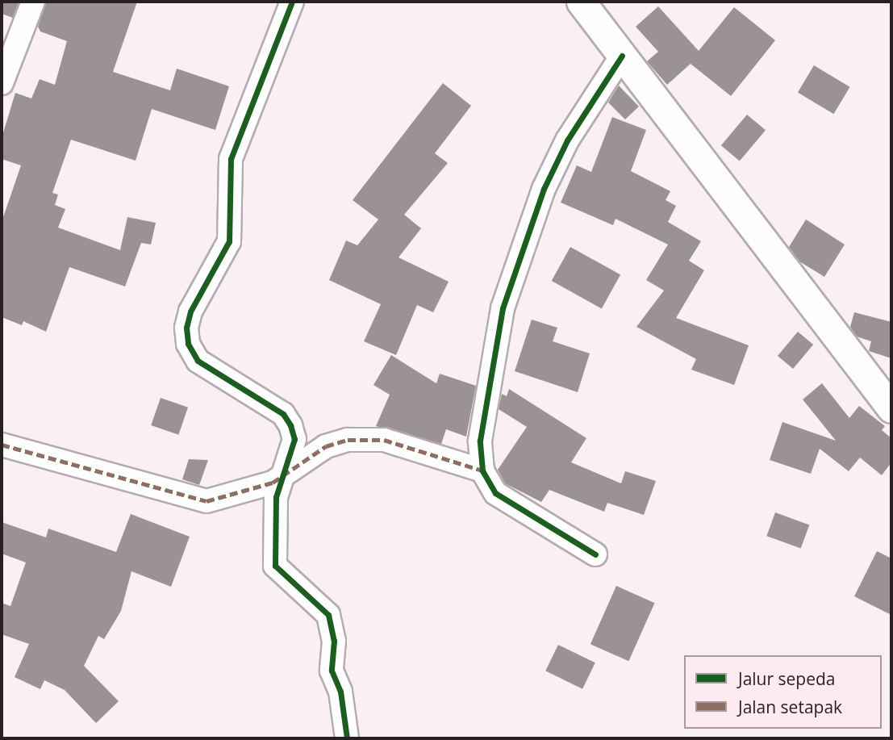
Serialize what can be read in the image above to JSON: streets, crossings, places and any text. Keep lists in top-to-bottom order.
{
  "legend": ["Jalur sepeda", "Jalan setapak"]
}
